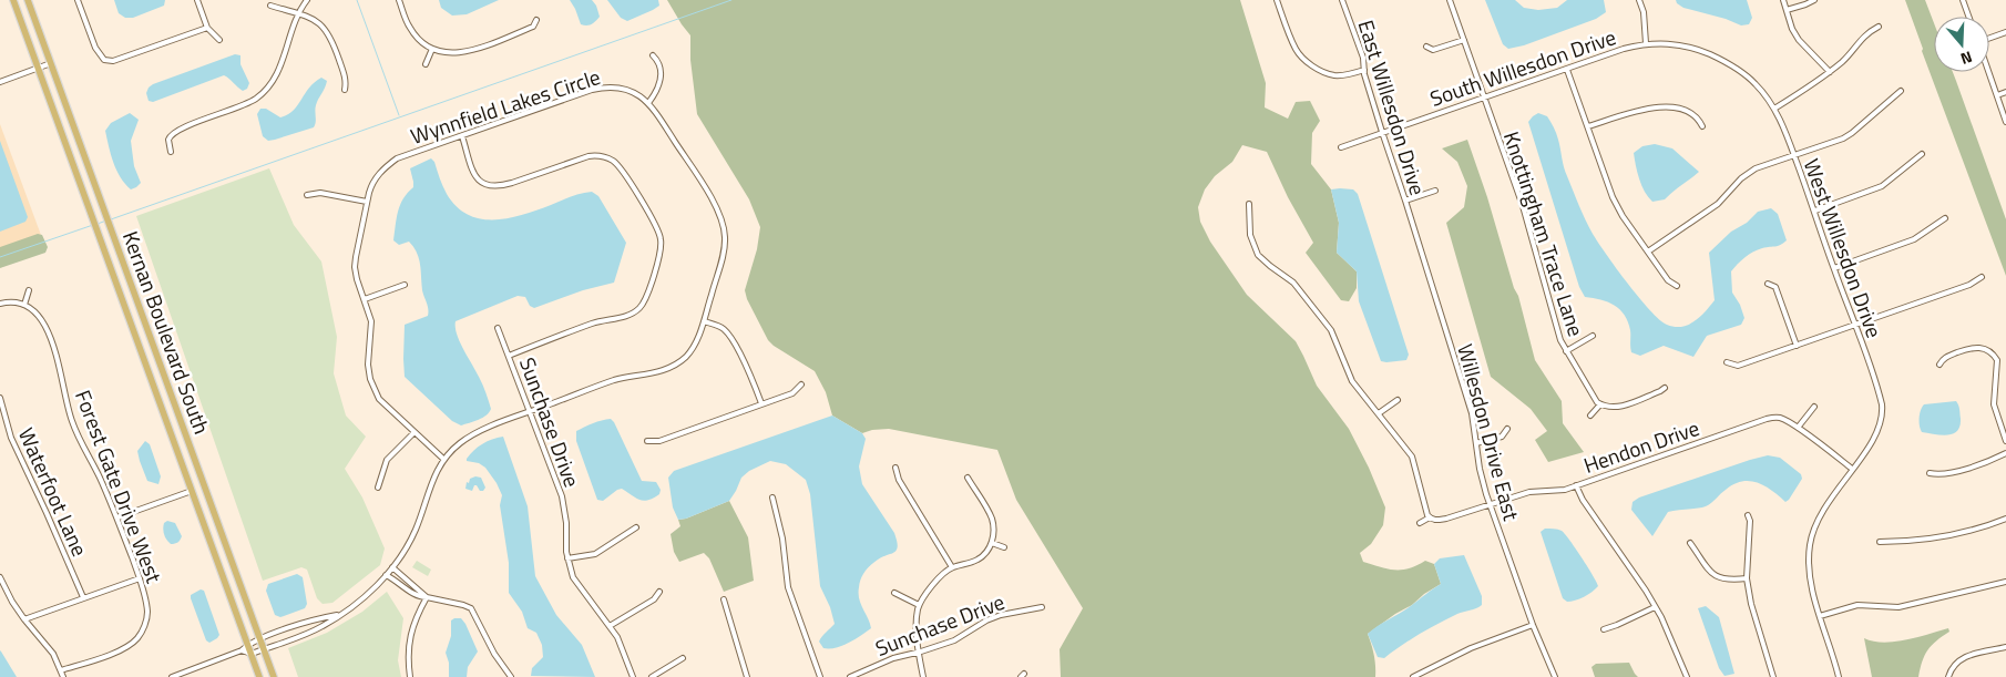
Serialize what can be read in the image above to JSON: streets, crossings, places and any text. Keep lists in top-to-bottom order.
{
  "streets": {
    "main road": ["Kernan Boulevard South"],
    "street": [
      "South Willesdon Drive",
      "Wynnfield Lakes Circle",
      "East Willesdon Drive",
      "Knottingham Trace Lane",
      "West Willesdon Drive",
      "Sunchase Drive",
      "Willesdon Drive East",
      "Hendon Drive",
      "Forest Gate Drive West",
      "Waterfoot Lane"
    ]
  },
  "crossings": [
    ["South Willesdon Drive", "East Willesdon Drive"],
    ["South Willesdon Drive", "Knottingham Trace Lane"],
    ["South Willesdon Drive", "West Willesdon Drive"],
    ["Wynnfield Lakes Circle", "Sunchase Drive"],
    ["East Willesdon Drive", "Willesdon Drive East"],
    ["West Willesdon Drive", "Hendon Drive"],
    ["Willesdon Drive East", "Hendon Drive"]
  ],
  "north": "bottom"
}
